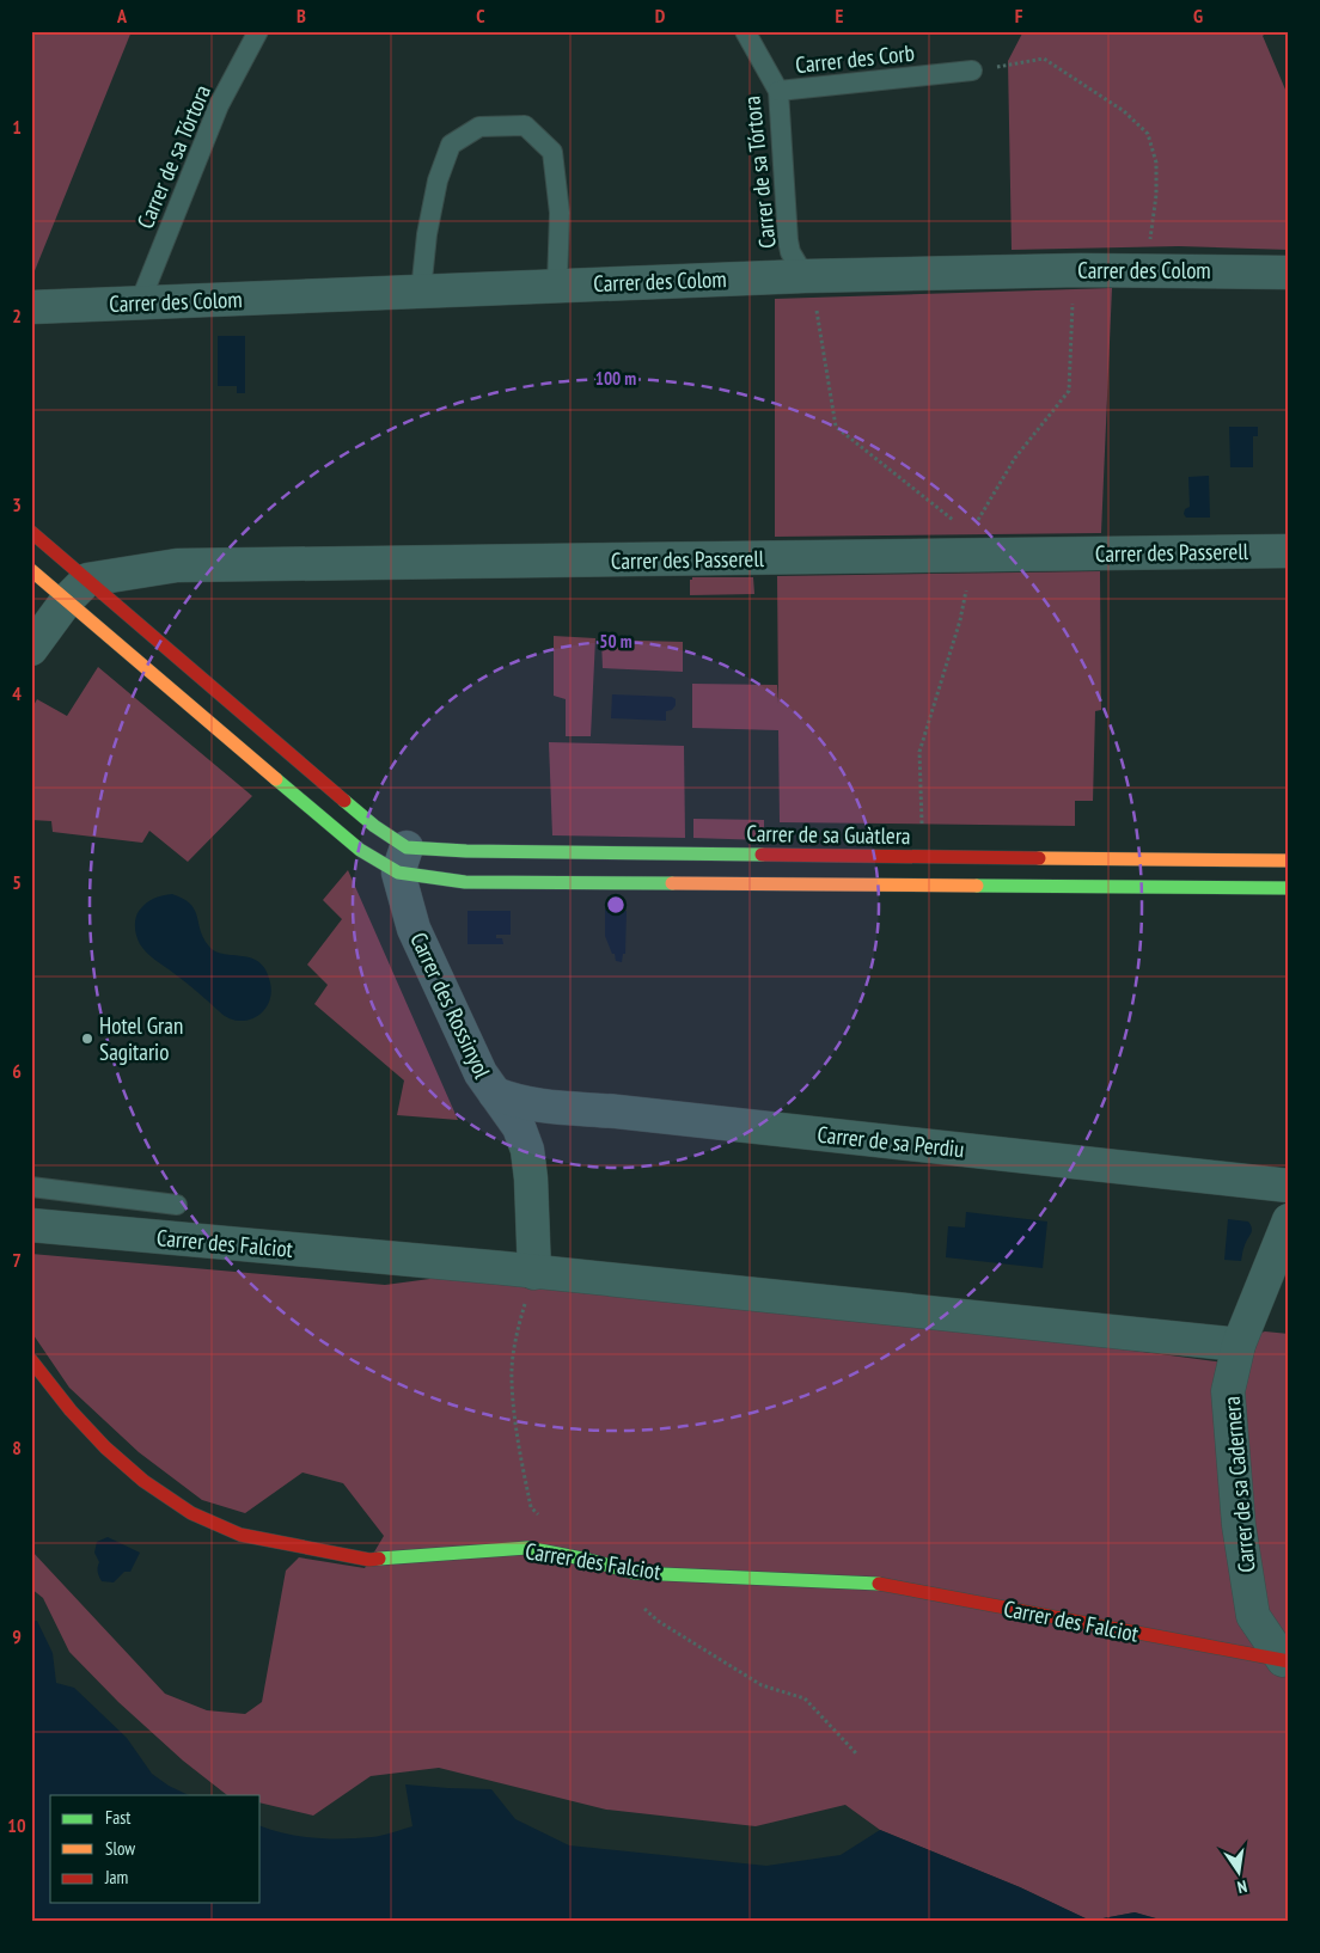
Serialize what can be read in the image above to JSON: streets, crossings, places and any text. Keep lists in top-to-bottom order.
{
  "streets": {
    "street": [
      "Carrer des Colom",
      "Carrer des Passerell",
      "Carrer de sa Guàtlera",
      "Carrer des Rossinyol",
      "Carrer de sa Perdiu",
      "Carrer des Falciot",
      "Carrer de sa Cadernera"
    ],
    "lane": ["Carrer des Corb", "Carrer de sa Tórtora"]
  },
  "crossings": [
    ["Carrer des Corb", "Carrer de sa Tórtora"],
    ["Carrer de sa Tórtora", "Carrer des Colom"],
    ["Carrer de sa Guàtlera", "Carrer des Rossinyol"],
    ["Carrer des Rossinyol", "Carrer de sa Perdiu"],
    ["Carrer des Rossinyol", "Carrer des Falciot"],
    ["Carrer des Falciot", "Carrer de sa Cadernera"]
  ],
  "places": ["Hotel Gran Sagitario"],
  "legend": ["Fast", "Slow", "Jam"],
  "north": "bottom",
  "grid": {
    "columns": [
      "A",
      "B",
      "C",
      "D",
      "E",
      "F",
      "G"
    ],
    "rows": [
      "1",
      "2",
      "3",
      "4",
      "5",
      "6",
      "7",
      "8",
      "9",
      "10"
    ]
  },
  "rings": ["100 m", "50 m"]
}
